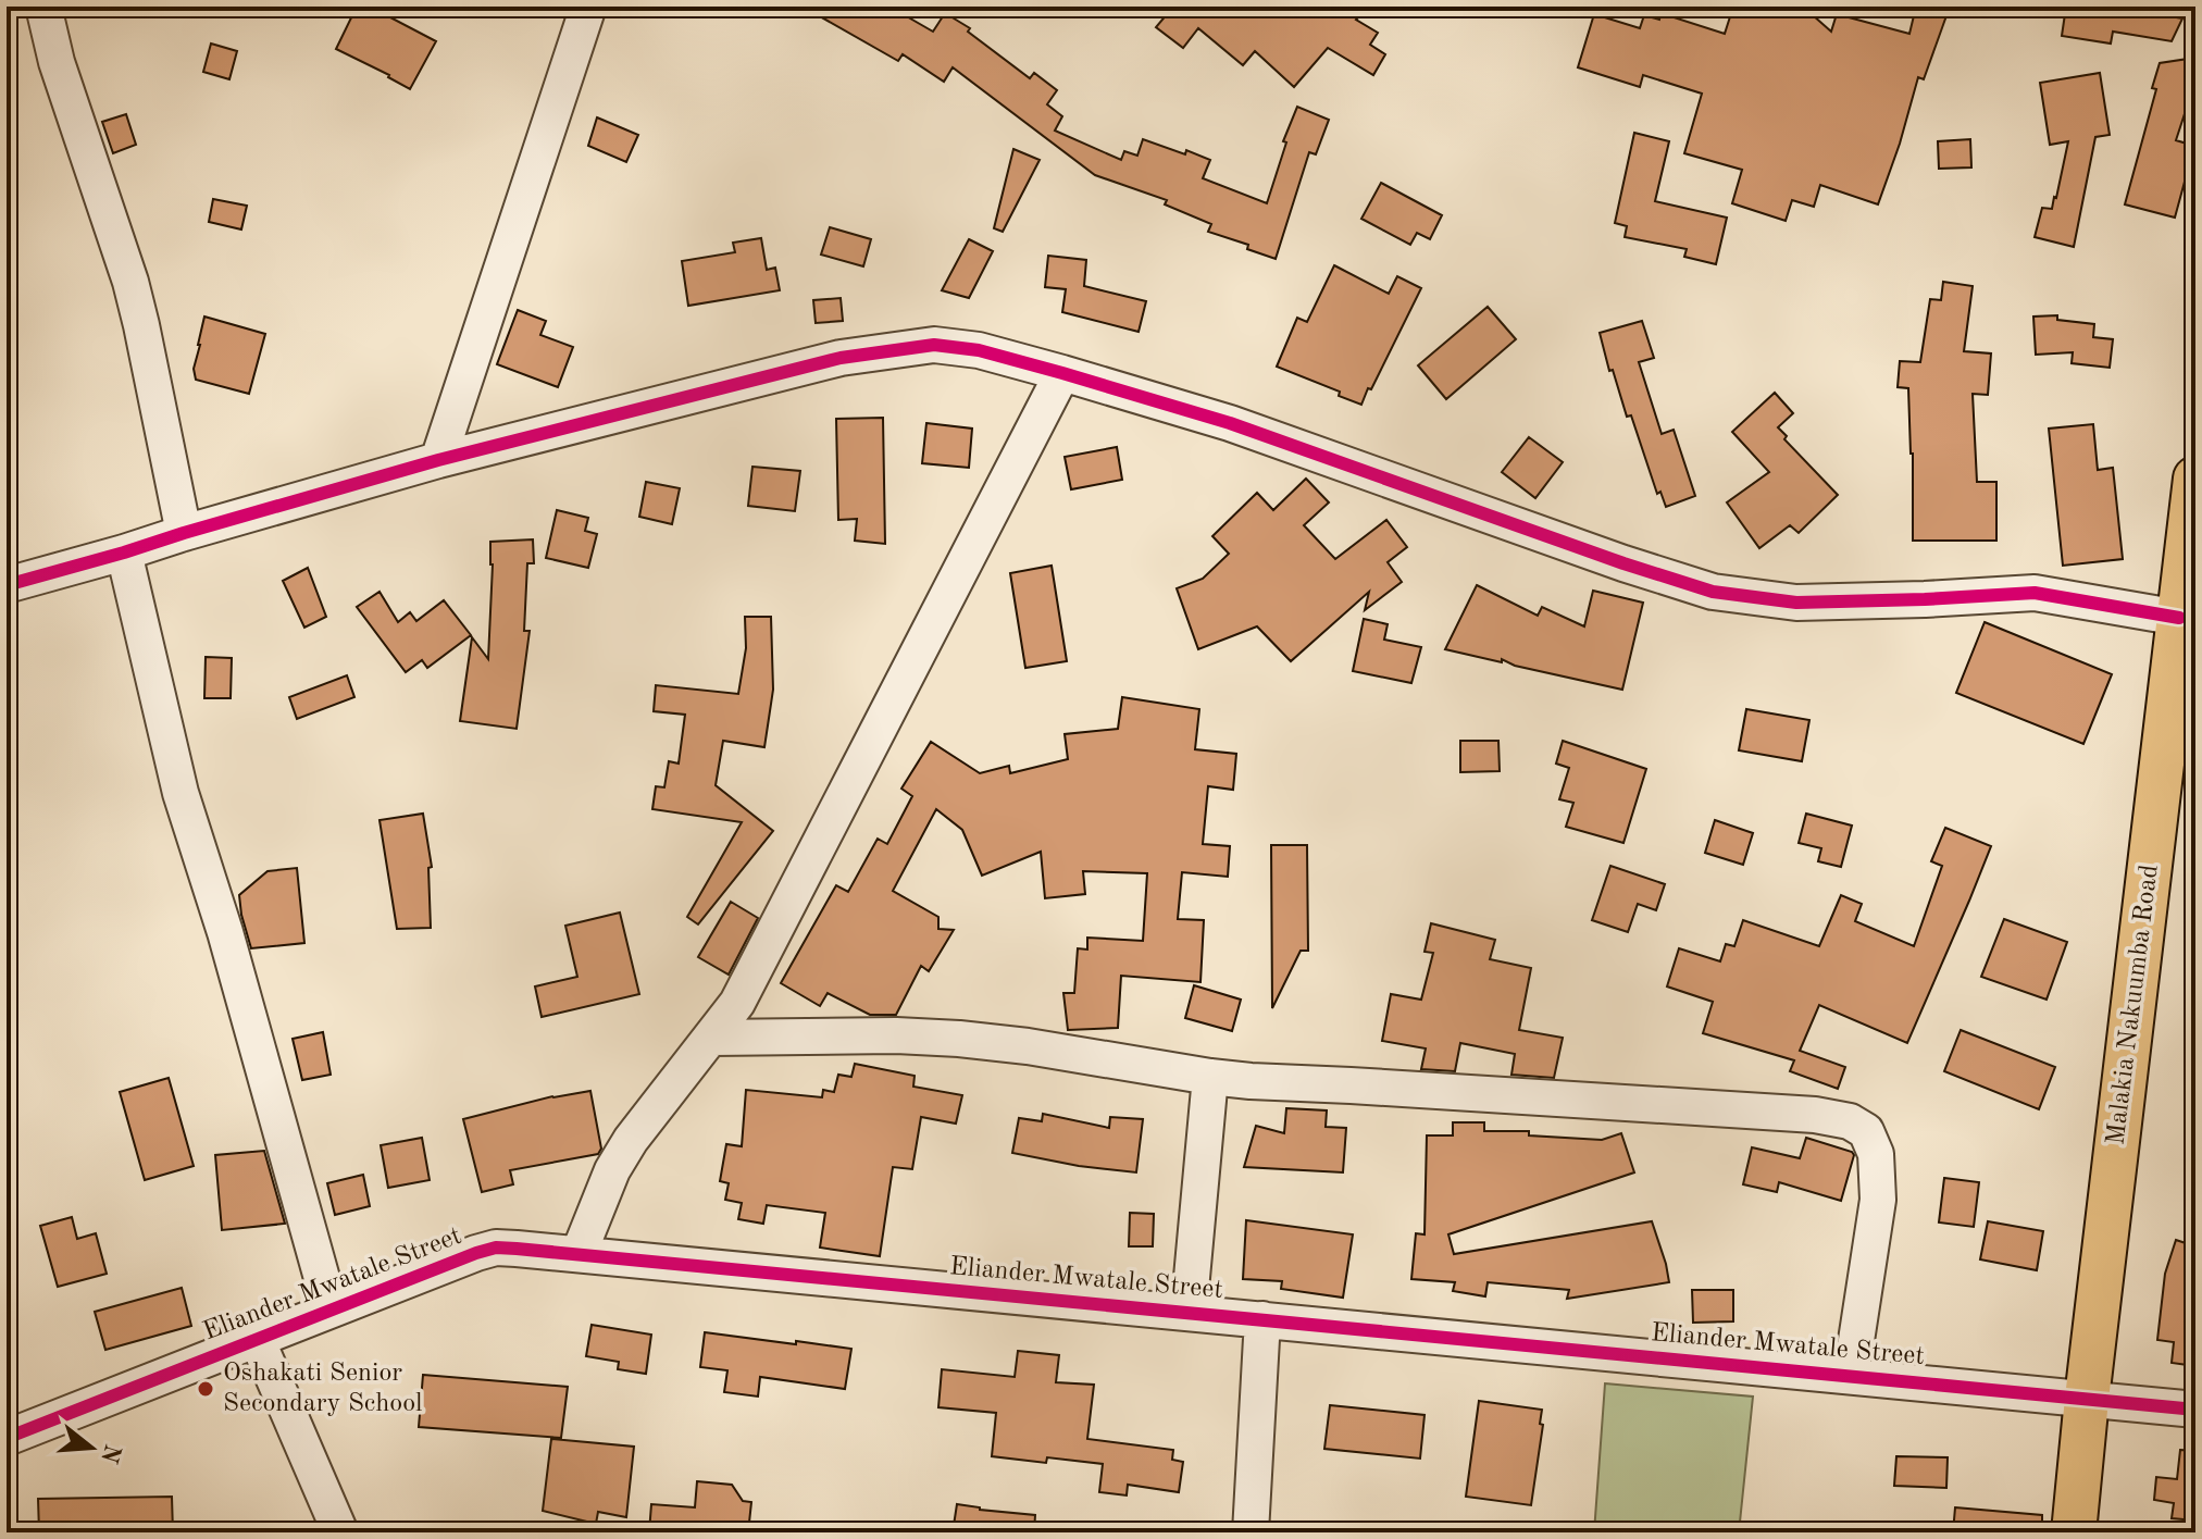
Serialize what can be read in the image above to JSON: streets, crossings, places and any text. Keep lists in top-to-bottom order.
{
  "streets": {
    "main road": ["Malakia Nakuumba Road"],
    "street": ["Eliander Mwatale Street"]
  },
  "crossings": [
    ["Malakia Nakuumba Road", "Eliander Mwatale Street"]
  ],
  "places": ["Oshakati Senior Secondary School"],
  "north": "right"
}
